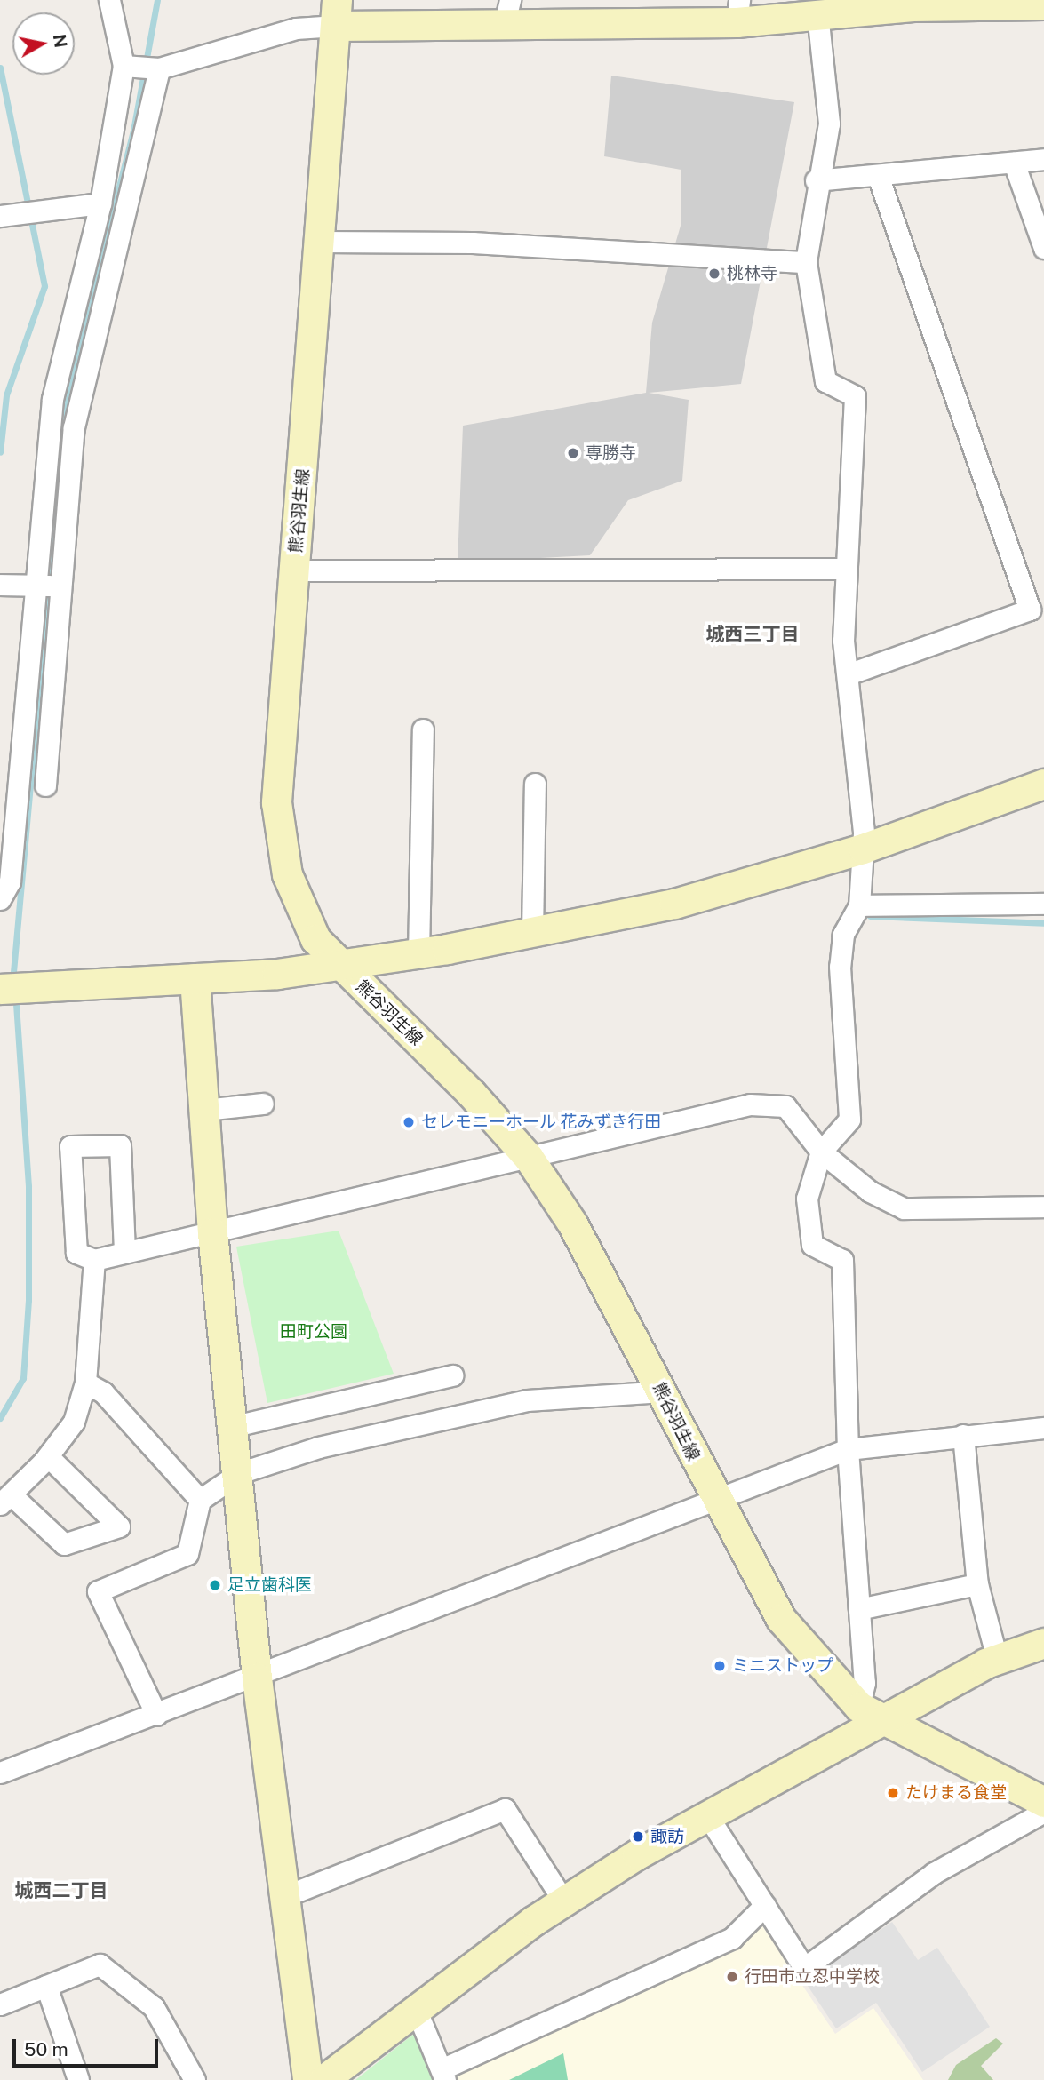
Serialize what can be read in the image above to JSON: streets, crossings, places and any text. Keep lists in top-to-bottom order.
{
  "streets": {
    "street": ["熊谷羽生線"]
  },
  "districts": ["城西三丁目", "城西二丁目"],
  "parks": ["田町公園"],
  "places": [
    "桃林寺",
    "専勝寺",
    "セレモニーホール 花みずき行田",
    "足立歯科医",
    "ミニストップ",
    "たけまる食堂",
    "諏訪",
    "行田市立忍中学校"
  ],
  "scale_bar": "50 m",
  "north": "right"
}
